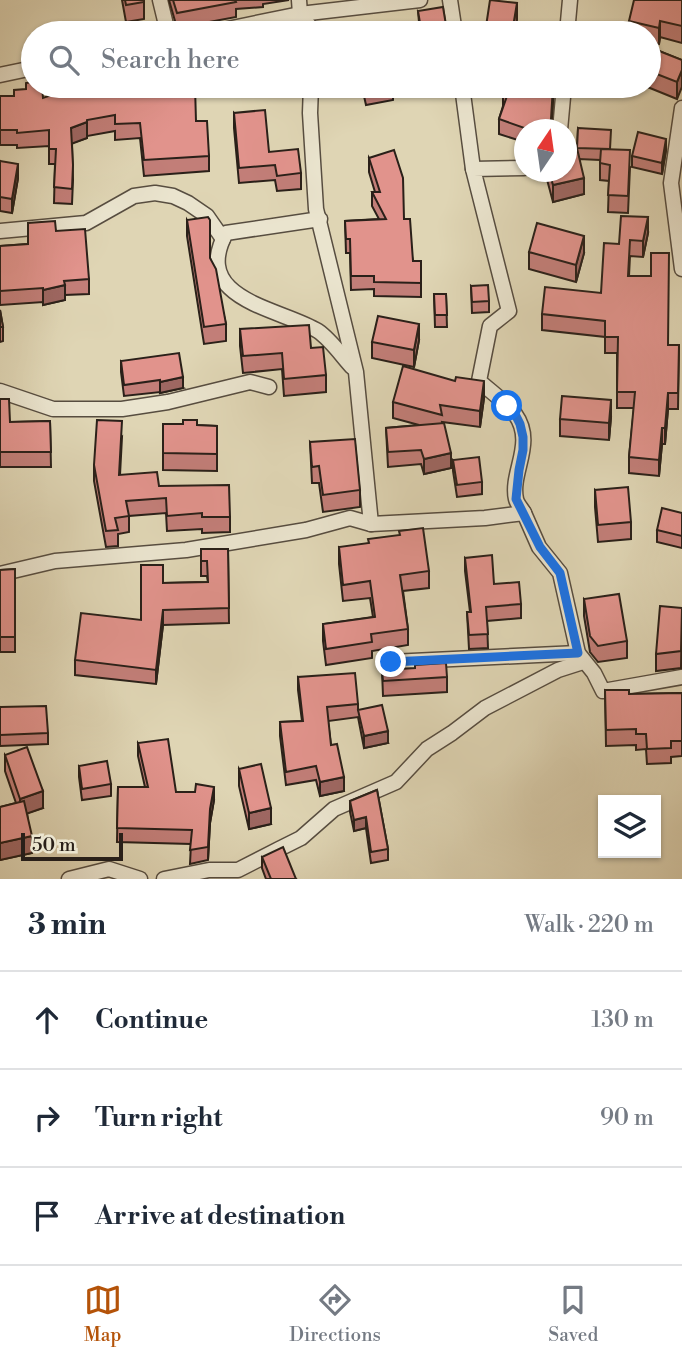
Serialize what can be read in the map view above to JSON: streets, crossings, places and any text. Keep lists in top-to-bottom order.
{
  "scale_bar": "50 m",
  "north": "top",
  "page": {
    "search": "Search here",
    "scale": "50 m",
    "heading": ["3 min", "Walk · 220 m"],
    "list": [
      ["Continue", "130 m"],
      ["Turn right", "90 m"],
      "Arrive at destination"
    ],
    "nav": ["Map", "Directions", "Saved"]
  }
}
